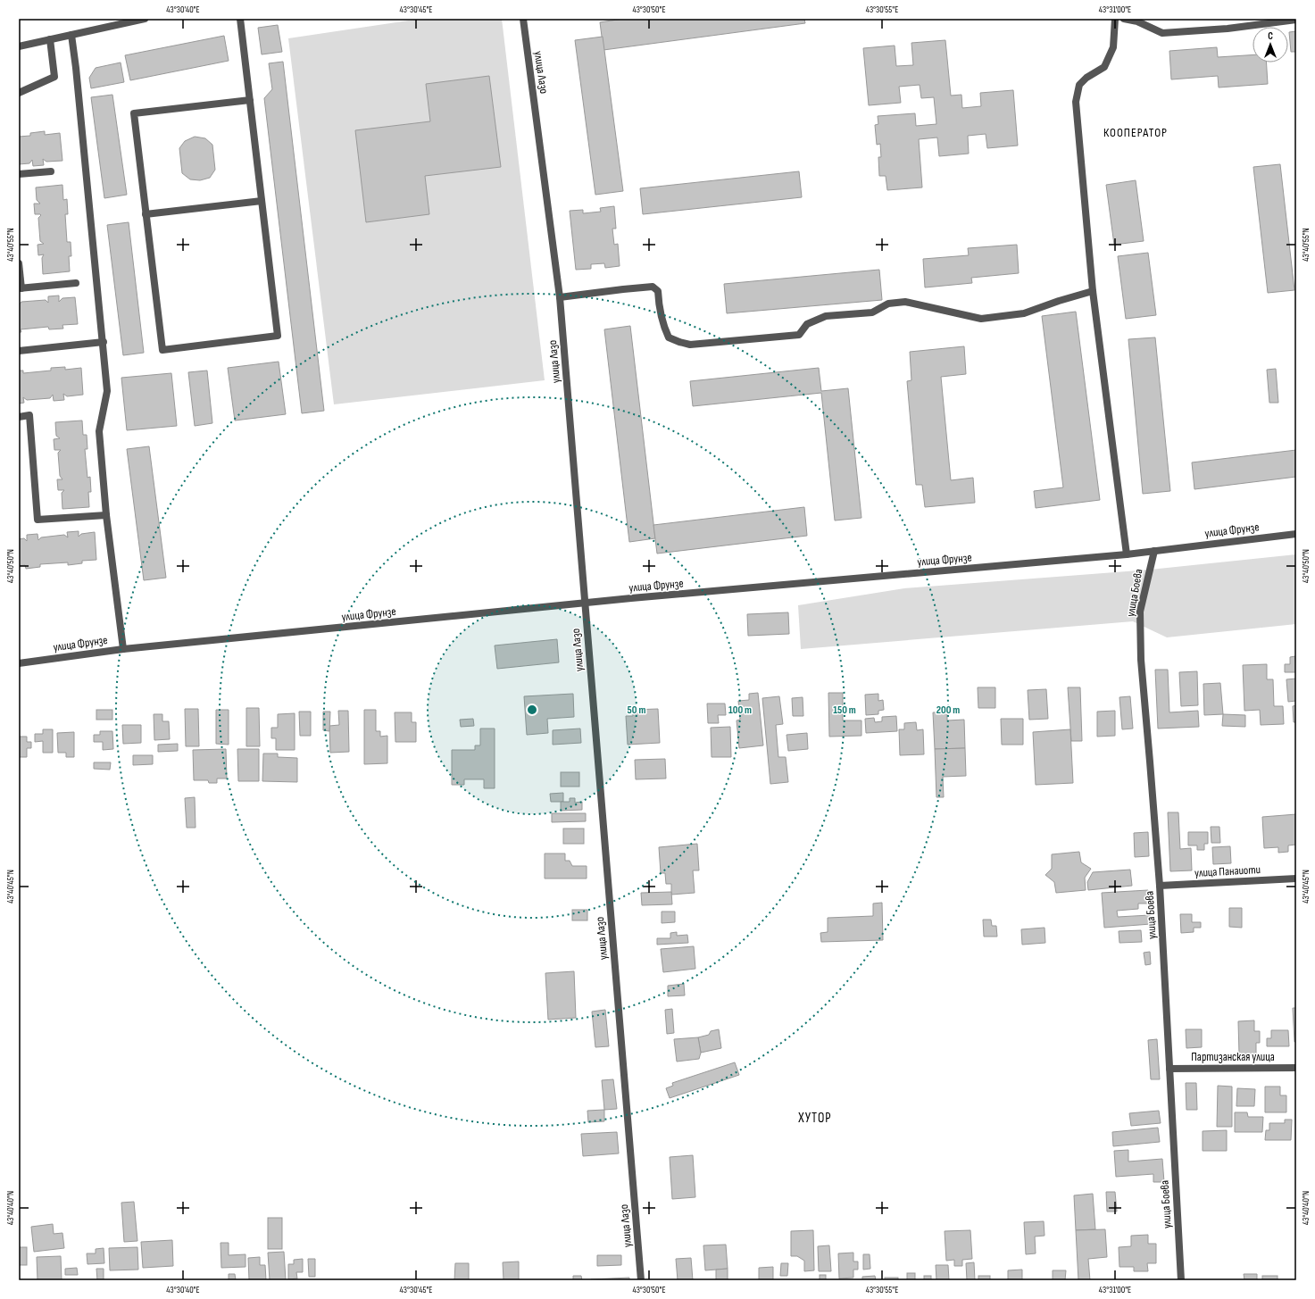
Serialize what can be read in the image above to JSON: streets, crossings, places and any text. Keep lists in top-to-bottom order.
{
  "streets": {
    "street": [
      "улица Лазо",
      "улица Фрунзе",
      "улица Боева",
      "улица Панаиоти",
      "Партизанская улица"
    ]
  },
  "crossings": [
    ["улица Лазо", "улица Фрунзе"],
    ["улица Фрунзе", "улица Боева"],
    ["улица Боева", "улица Панаиоти"],
    ["улица Боева", "Партизанская улица"]
  ],
  "districts": ["КООПЕРАТОР", "ХУТОР"],
  "north": "top",
  "coordinates": [
    "43°30'40\"E",
    "43°30'45\"E",
    "43°30'50\"E",
    "43°30'55\"E",
    "43°31'00\"E",
    "43°40'55\"N",
    "43°40'50\"N",
    "43°40'45\"N",
    "43°40'40\"N"
  ],
  "rings": [
    "50 m",
    "100 m",
    "150 m",
    "200 m"
  ]
}
